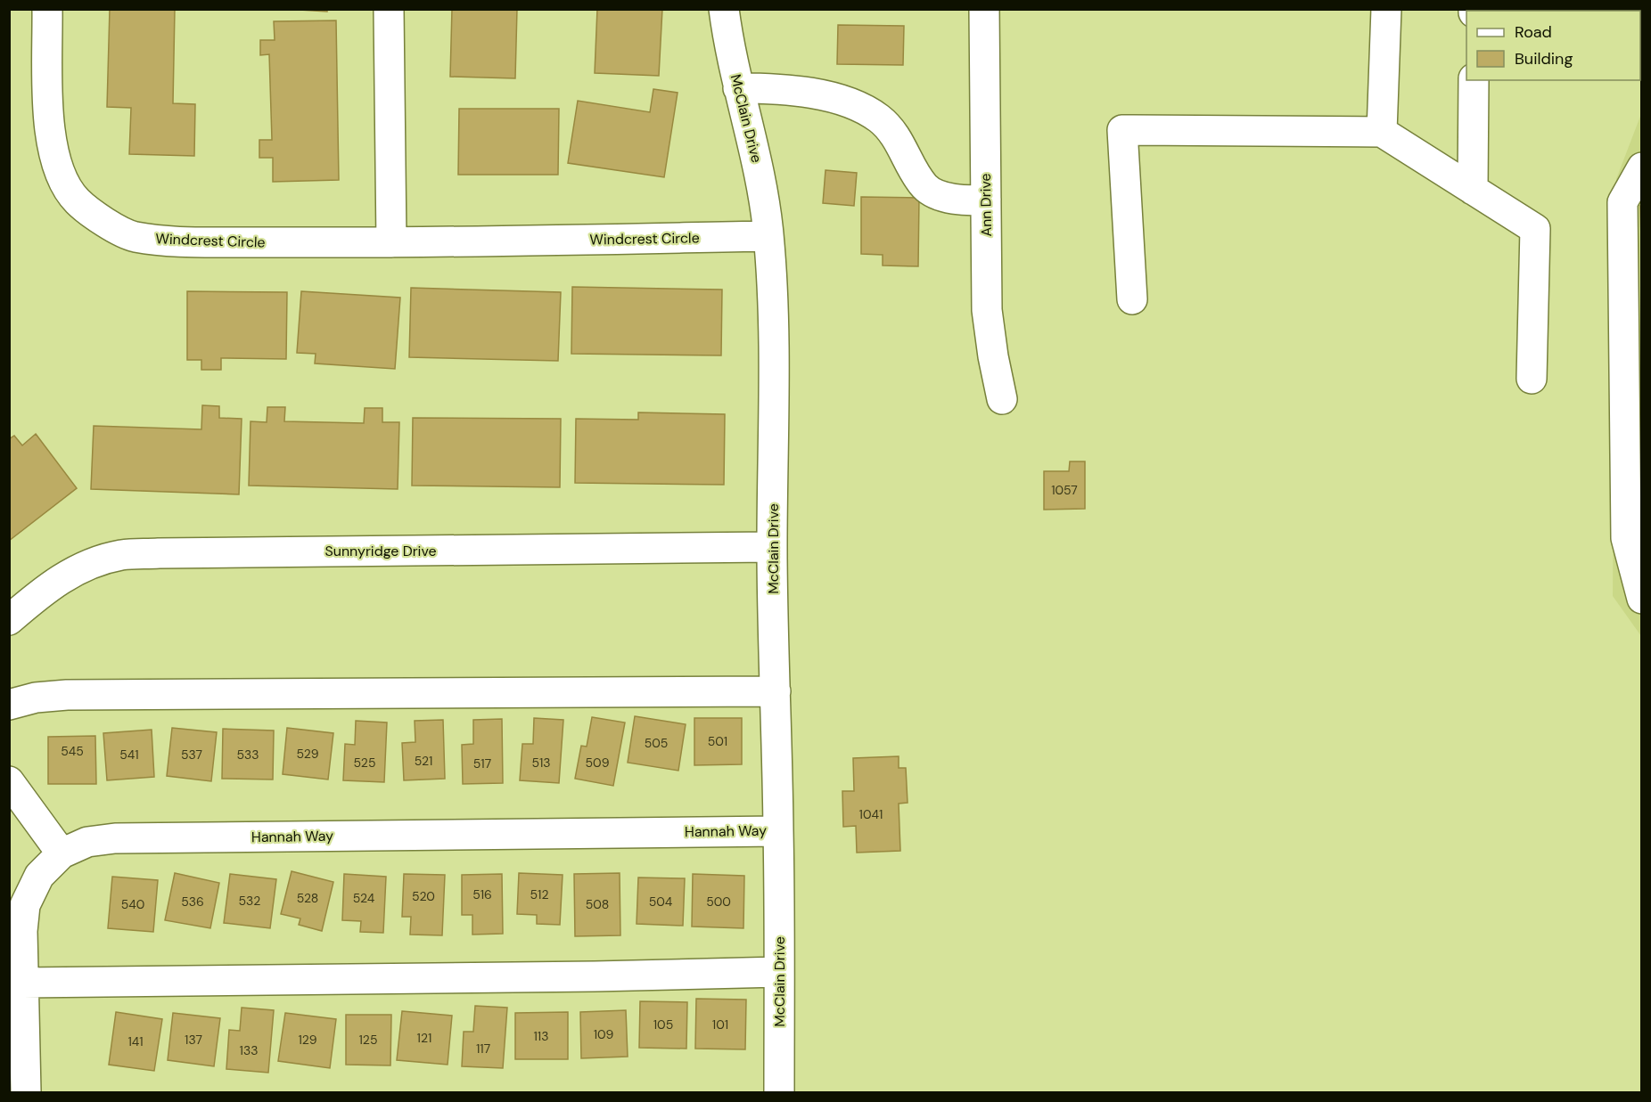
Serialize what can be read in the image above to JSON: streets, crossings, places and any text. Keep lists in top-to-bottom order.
{
  "streets": {
    "street": [
      "McClain Drive",
      "Ann Drive",
      "Windcrest Circle",
      "Sunnyridge Drive",
      "Hannah Way"
    ]
  },
  "crossings": [
    ["McClain Drive", "Windcrest Circle"],
    ["McClain Drive", "Sunnyridge Drive"],
    ["McClain Drive", "Hannah Way"]
  ],
  "house_numbers": [
    "1057",
    "501",
    "505",
    "545",
    "529",
    "541",
    "537",
    "533",
    "521",
    "525",
    "513",
    "509",
    "517",
    "1041",
    "516",
    "512",
    "520",
    "528",
    "524",
    "532",
    "536",
    "504",
    "500",
    "540",
    "508",
    "105",
    "101",
    "109",
    "113",
    "121",
    "137",
    "129",
    "125",
    "141",
    "117",
    "133"
  ],
  "legend": ["Road", "Building"]
}
